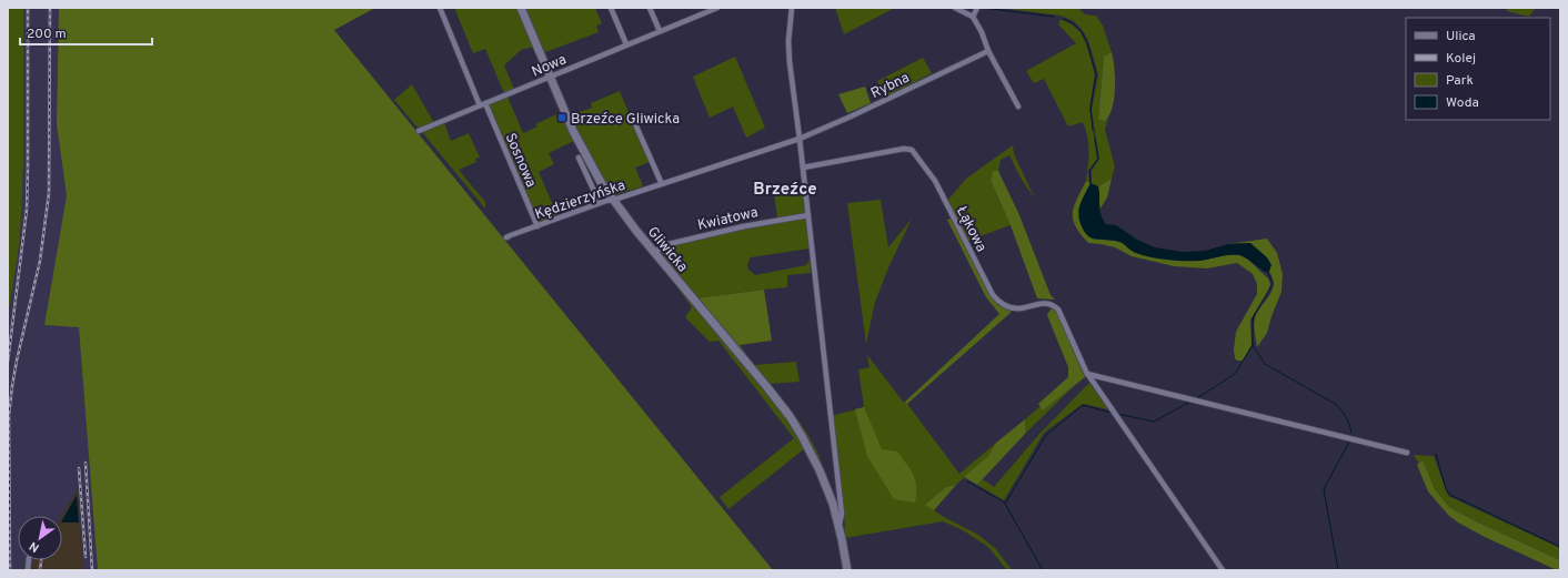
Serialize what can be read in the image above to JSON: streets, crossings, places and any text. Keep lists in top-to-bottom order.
{
  "streets": {
    "main road": ["Gliwicka"],
    "street": [
      "Nowa",
      "Rybna",
      "Sosnowa",
      "Kędzierzyńska",
      "Kwiatowa",
      "Łąkowa"
    ]
  },
  "crossings": [
    ["Nowa", "Sosnowa"],
    ["Nowa", "Gliwicka"],
    ["Rybna", "Kędzierzyńska"],
    ["Rybna", "Gliwicka"],
    ["Sosnowa", "Kędzierzyńska"],
    ["Kędzierzyńska", "Gliwicka"],
    ["Kwiatowa", "Gliwicka"],
    ["Łąkowa", "Gliwicka"]
  ],
  "districts": ["Brzeźce"],
  "places": {
    "transit": ["Brzeźce Gliwicka"]
  },
  "legend": [
    "Ulica",
    "Kolej",
    "Park",
    "Woda"
  ],
  "scale_bar": "200 m",
  "north": "bottom left"
}
